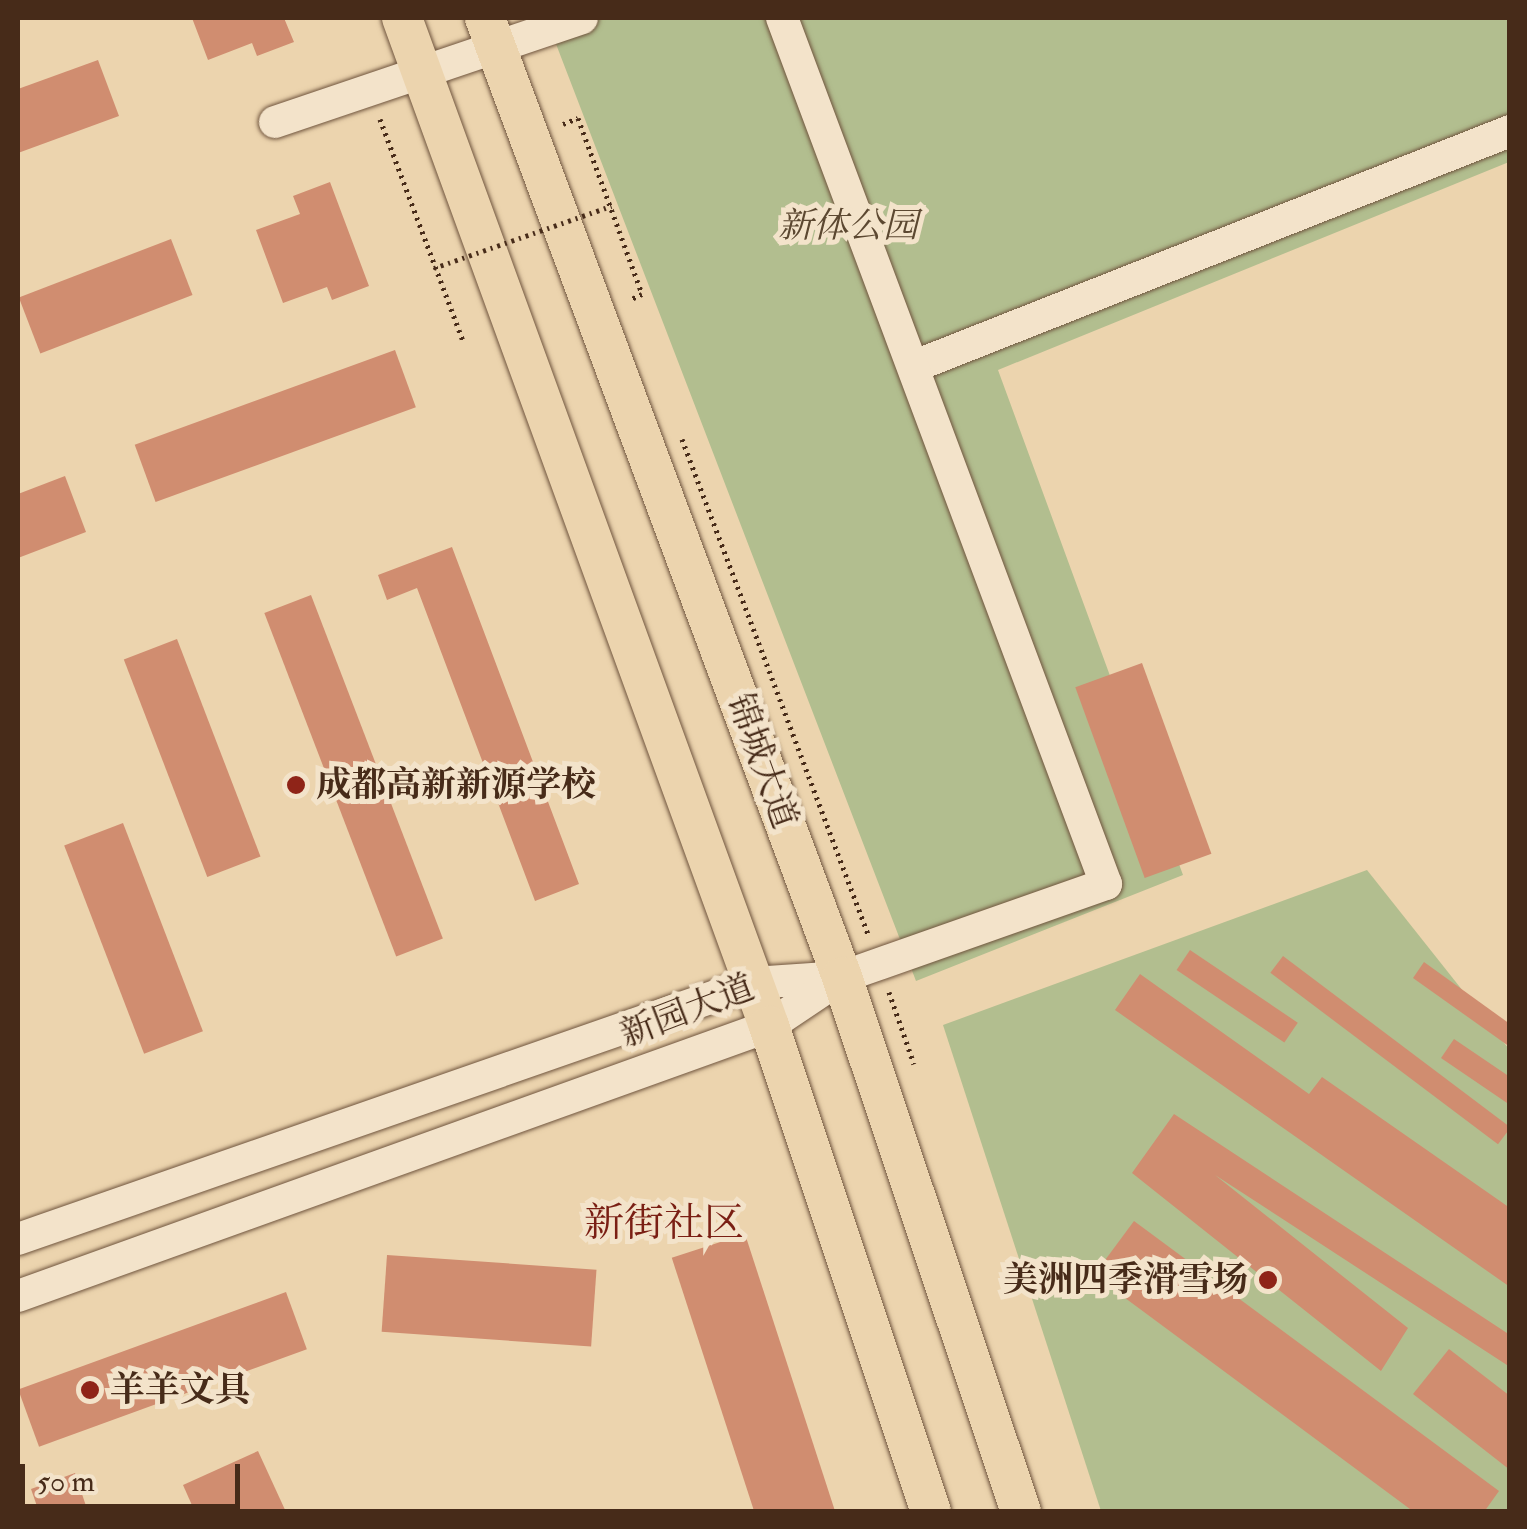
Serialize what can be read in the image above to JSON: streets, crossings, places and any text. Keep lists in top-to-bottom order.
{
  "streets": {
    "main road": ["锦城大道"],
    "street": ["新园大道"]
  },
  "crossings": [
    ["锦城大道", "新园大道"]
  ],
  "districts": ["新街社区"],
  "parks": ["新体公园"],
  "places": ["成都高新新源学校", "美洲四季滑雪场", "羊羊文具"],
  "scale_bar": "50 m"
}
